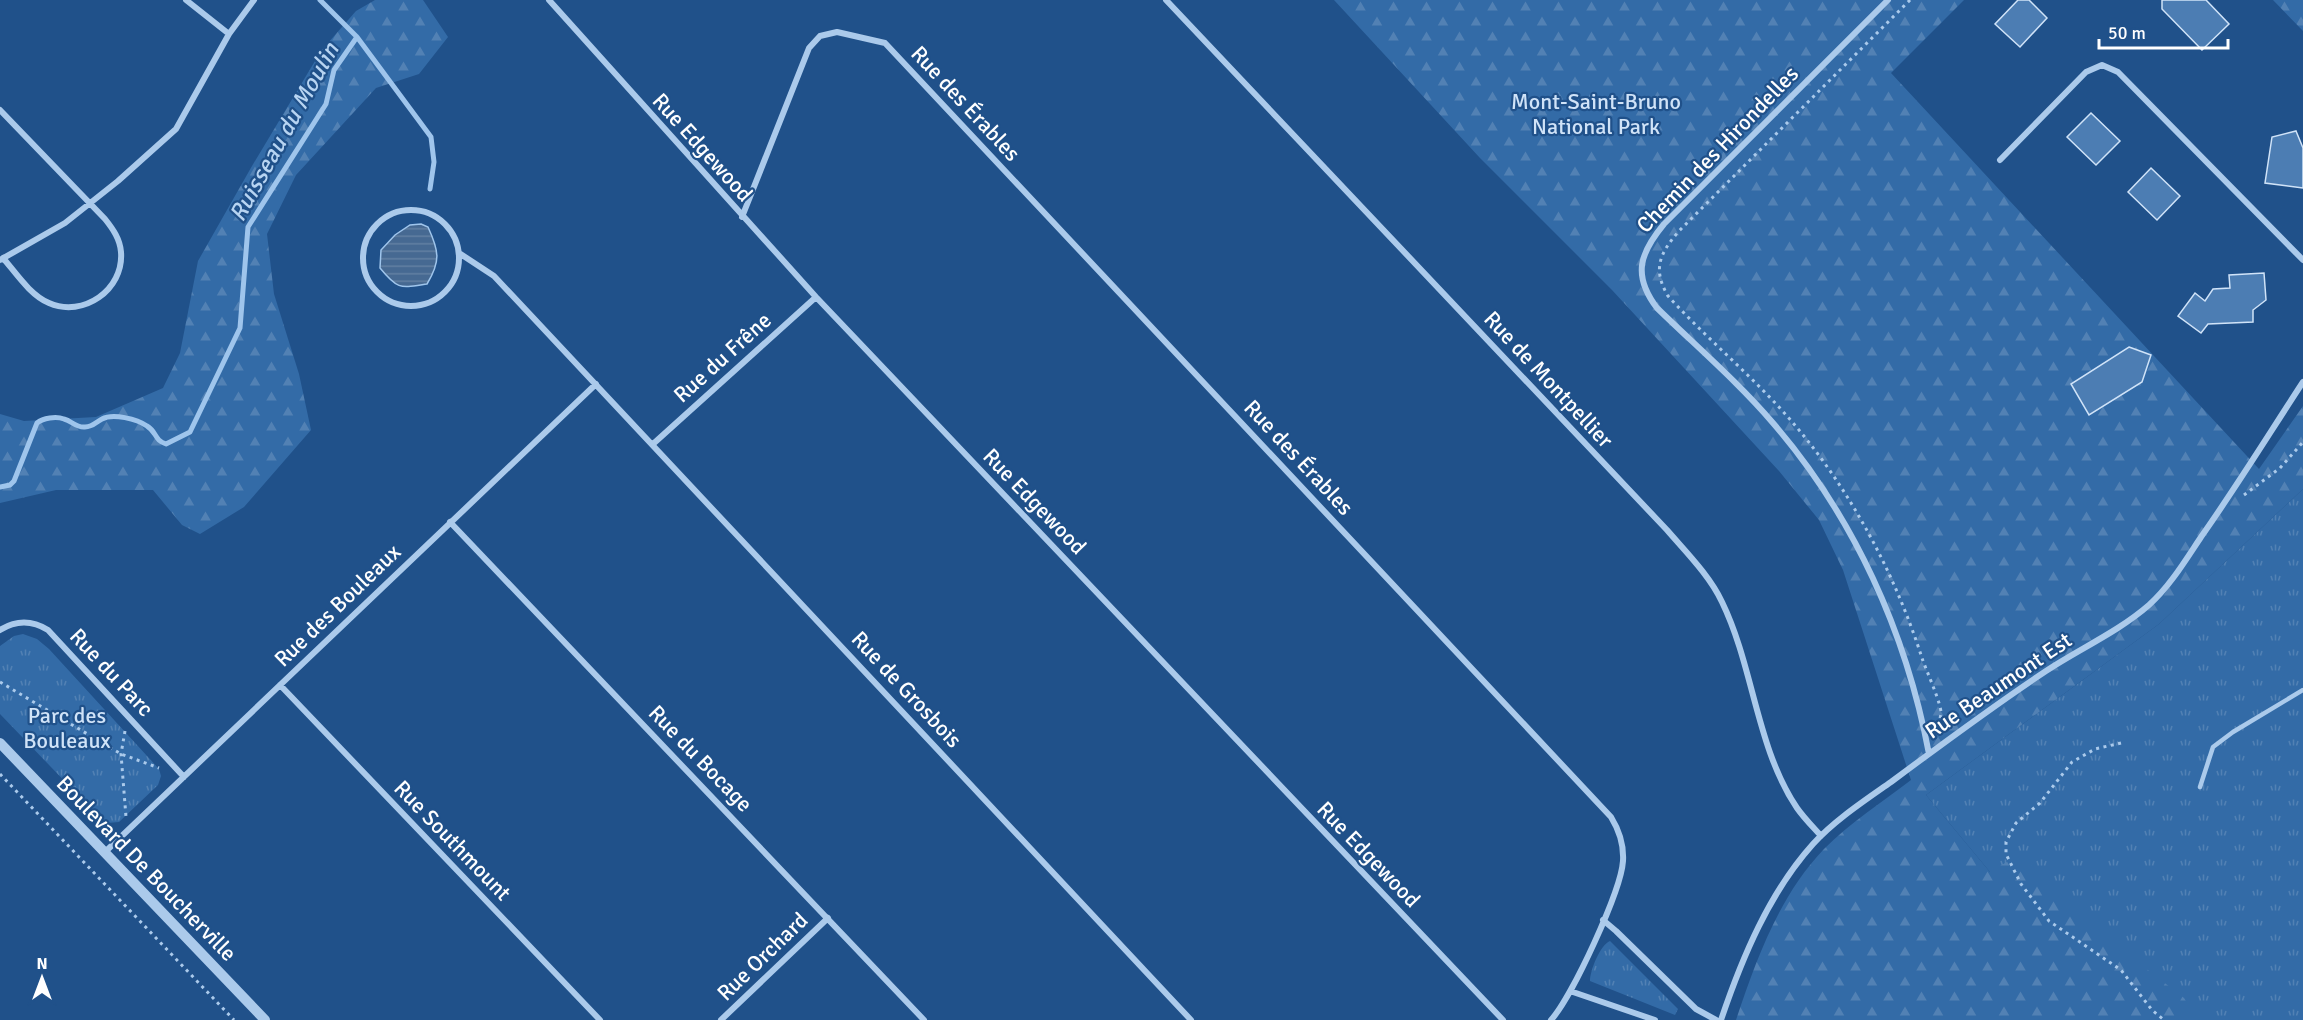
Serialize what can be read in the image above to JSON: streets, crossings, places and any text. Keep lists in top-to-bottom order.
{
  "streets": {
    "street": [
      "Rue des Érables",
      "Rue Edgewood",
      "Chemin des Hirondelles",
      "Rue du Frêne",
      "Rue de Montpellier",
      "Rue des Bouleaux",
      "Rue du Parc",
      "Rue Beaumont Est",
      "Rue de Grosbois",
      "Rue du Bocage",
      "Rue Southmount",
      "Boulevard De Boucherville",
      "Rue Orchard"
    ]
  },
  "crossings": [
    ["Rue des Érables", "Rue Edgewood"],
    ["Rue Edgewood", "Rue du Frêne"],
    ["Chemin des Hirondelles", "Rue Beaumont Est"],
    ["Rue du Frêne", "Rue de Grosbois"],
    ["Rue de Montpellier", "Rue Beaumont Est"],
    ["Rue des Bouleaux", "Rue du Parc"],
    ["Rue des Bouleaux", "Rue de Grosbois"],
    ["Rue des Bouleaux", "Rue du Bocage"],
    ["Rue des Bouleaux", "Rue Southmount"],
    ["Rue des Bouleaux", "Boulevard De Boucherville"],
    ["Rue du Bocage", "Rue Orchard"]
  ],
  "water": ["Ruisseau du Moulin"],
  "parks": ["Mont-Saint-Bruno National Park", "Parc des Bouleaux"],
  "scale_bar": "50 m",
  "north": "top"
}
